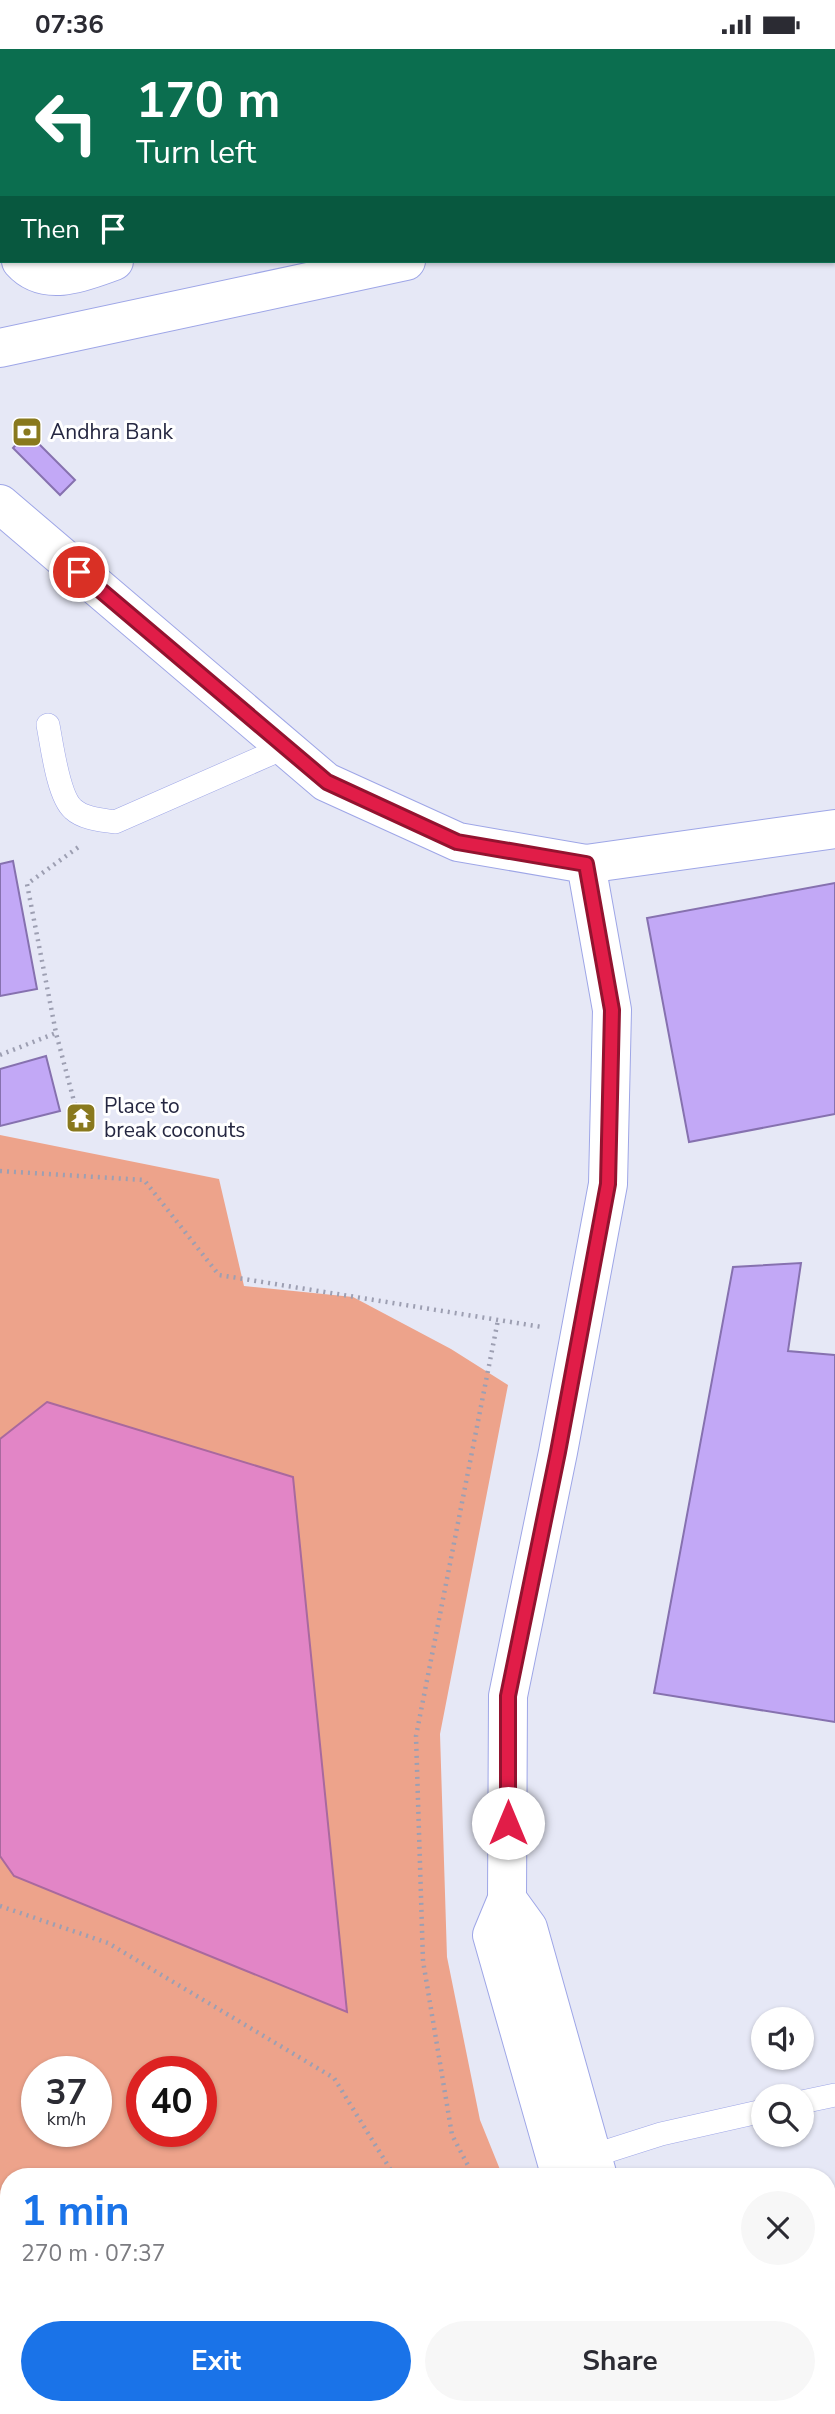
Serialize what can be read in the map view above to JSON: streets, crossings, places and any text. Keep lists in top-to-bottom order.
{
  "places": {
    "bank": ["Andhra Bank"],
    "temple": ["Place to break coconuts"]
  },
  "page": {
    "status": "07:36",
    "turn": ["170 m", "Turn left"],
    "then": "Then",
    "speed": "37 km/h",
    "limit": "40",
    "heading": ["1 min", "270 m · 07:37"],
    "buttons": ["Exit", "Share"]
  }
}
